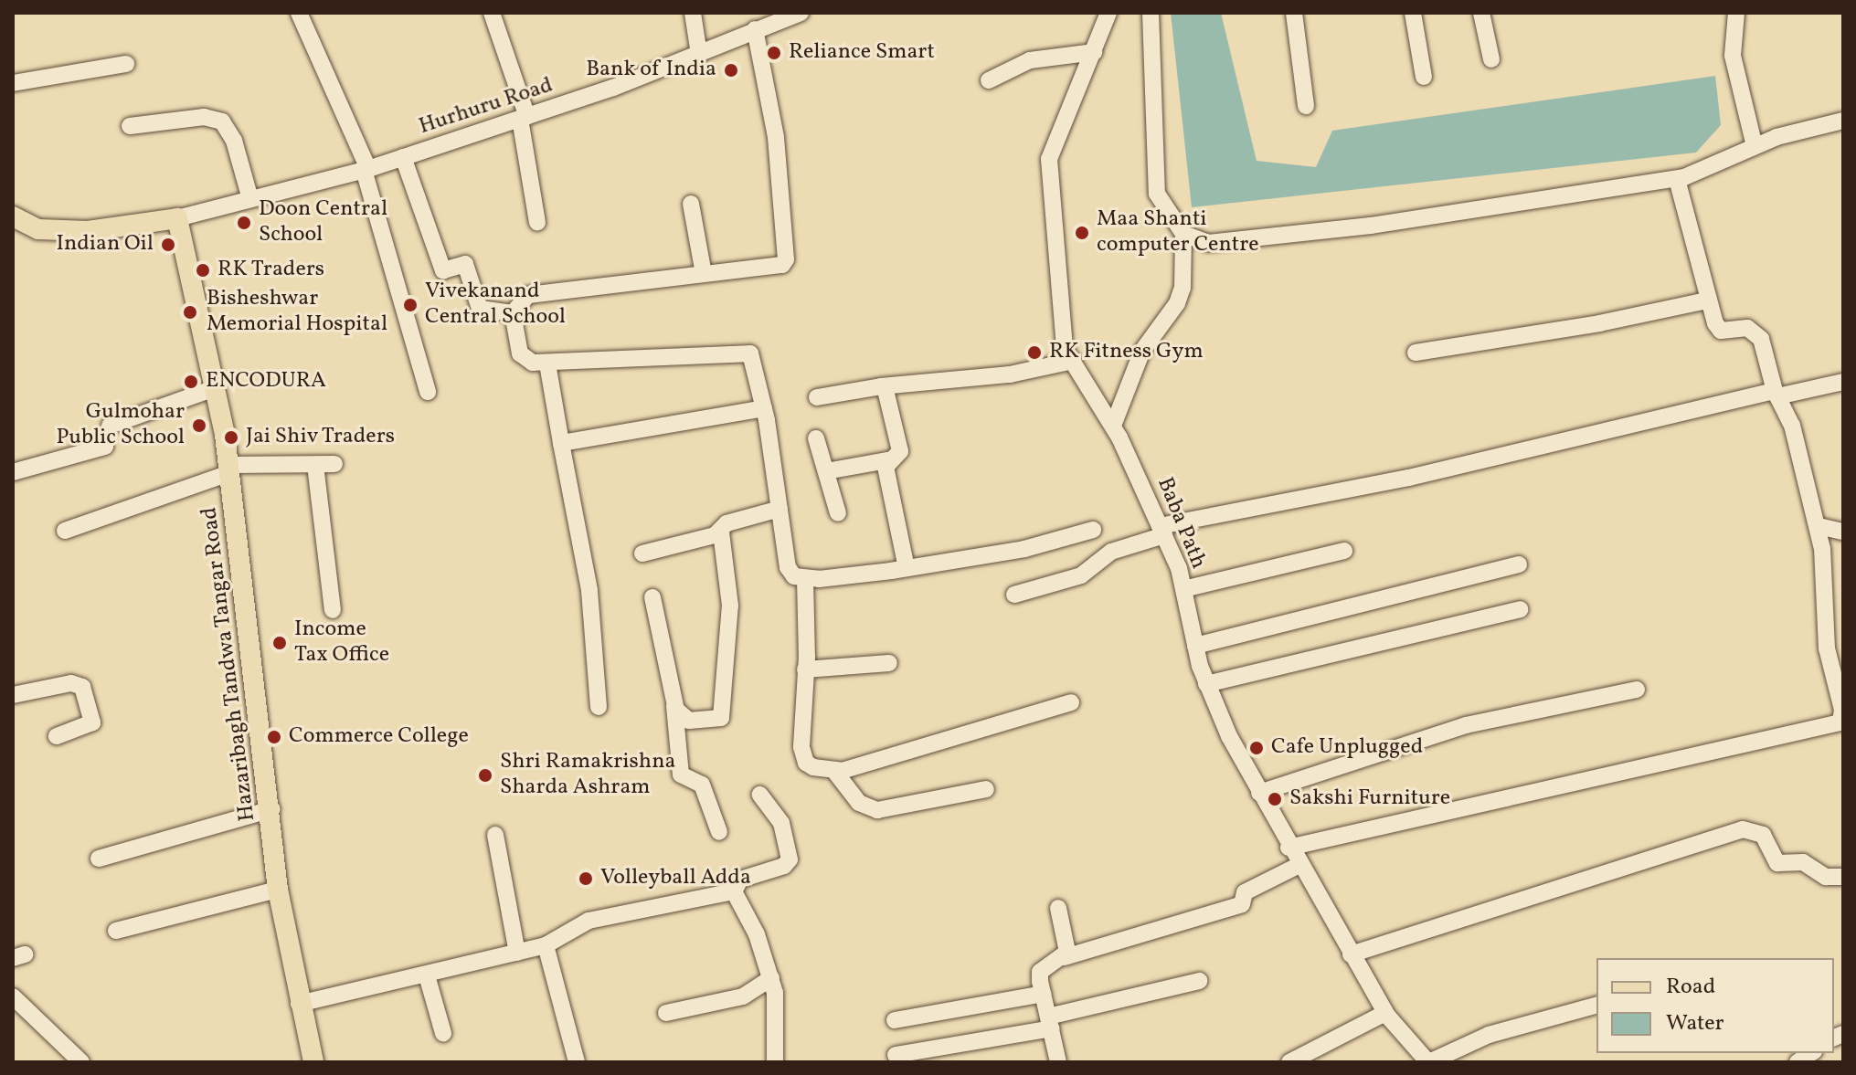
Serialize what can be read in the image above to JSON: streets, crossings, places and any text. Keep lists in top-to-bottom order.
{
  "streets": {
    "main road": ["Hazaribagh Tandwa Tangar Road"],
    "street": ["Hurhuru Road", "Baba Path"]
  },
  "crossings": [
    ["Hurhuru Road", "Hazaribagh Tandwa Tangar Road"]
  ],
  "places": [
    "Reliance Smart",
    "Bank of India",
    "Doon Central School",
    "Maa Shanti computer Centre",
    "Indian Oil",
    "RK Traders",
    "Vivekanand Central School",
    "Bisheshwar Memorial Hospital",
    "RK Fitness Gym",
    "ENCODURA",
    "Gulmohar Public School",
    "Jai Shiv Traders",
    "Income Tax Office",
    "Commerce College",
    "Cafe Unplugged",
    "Shri Ramakrishna Sharda Ashram",
    "Sakshi Furniture",
    "Volleyball Adda"
  ],
  "legend": ["Road", "Water"]
}
